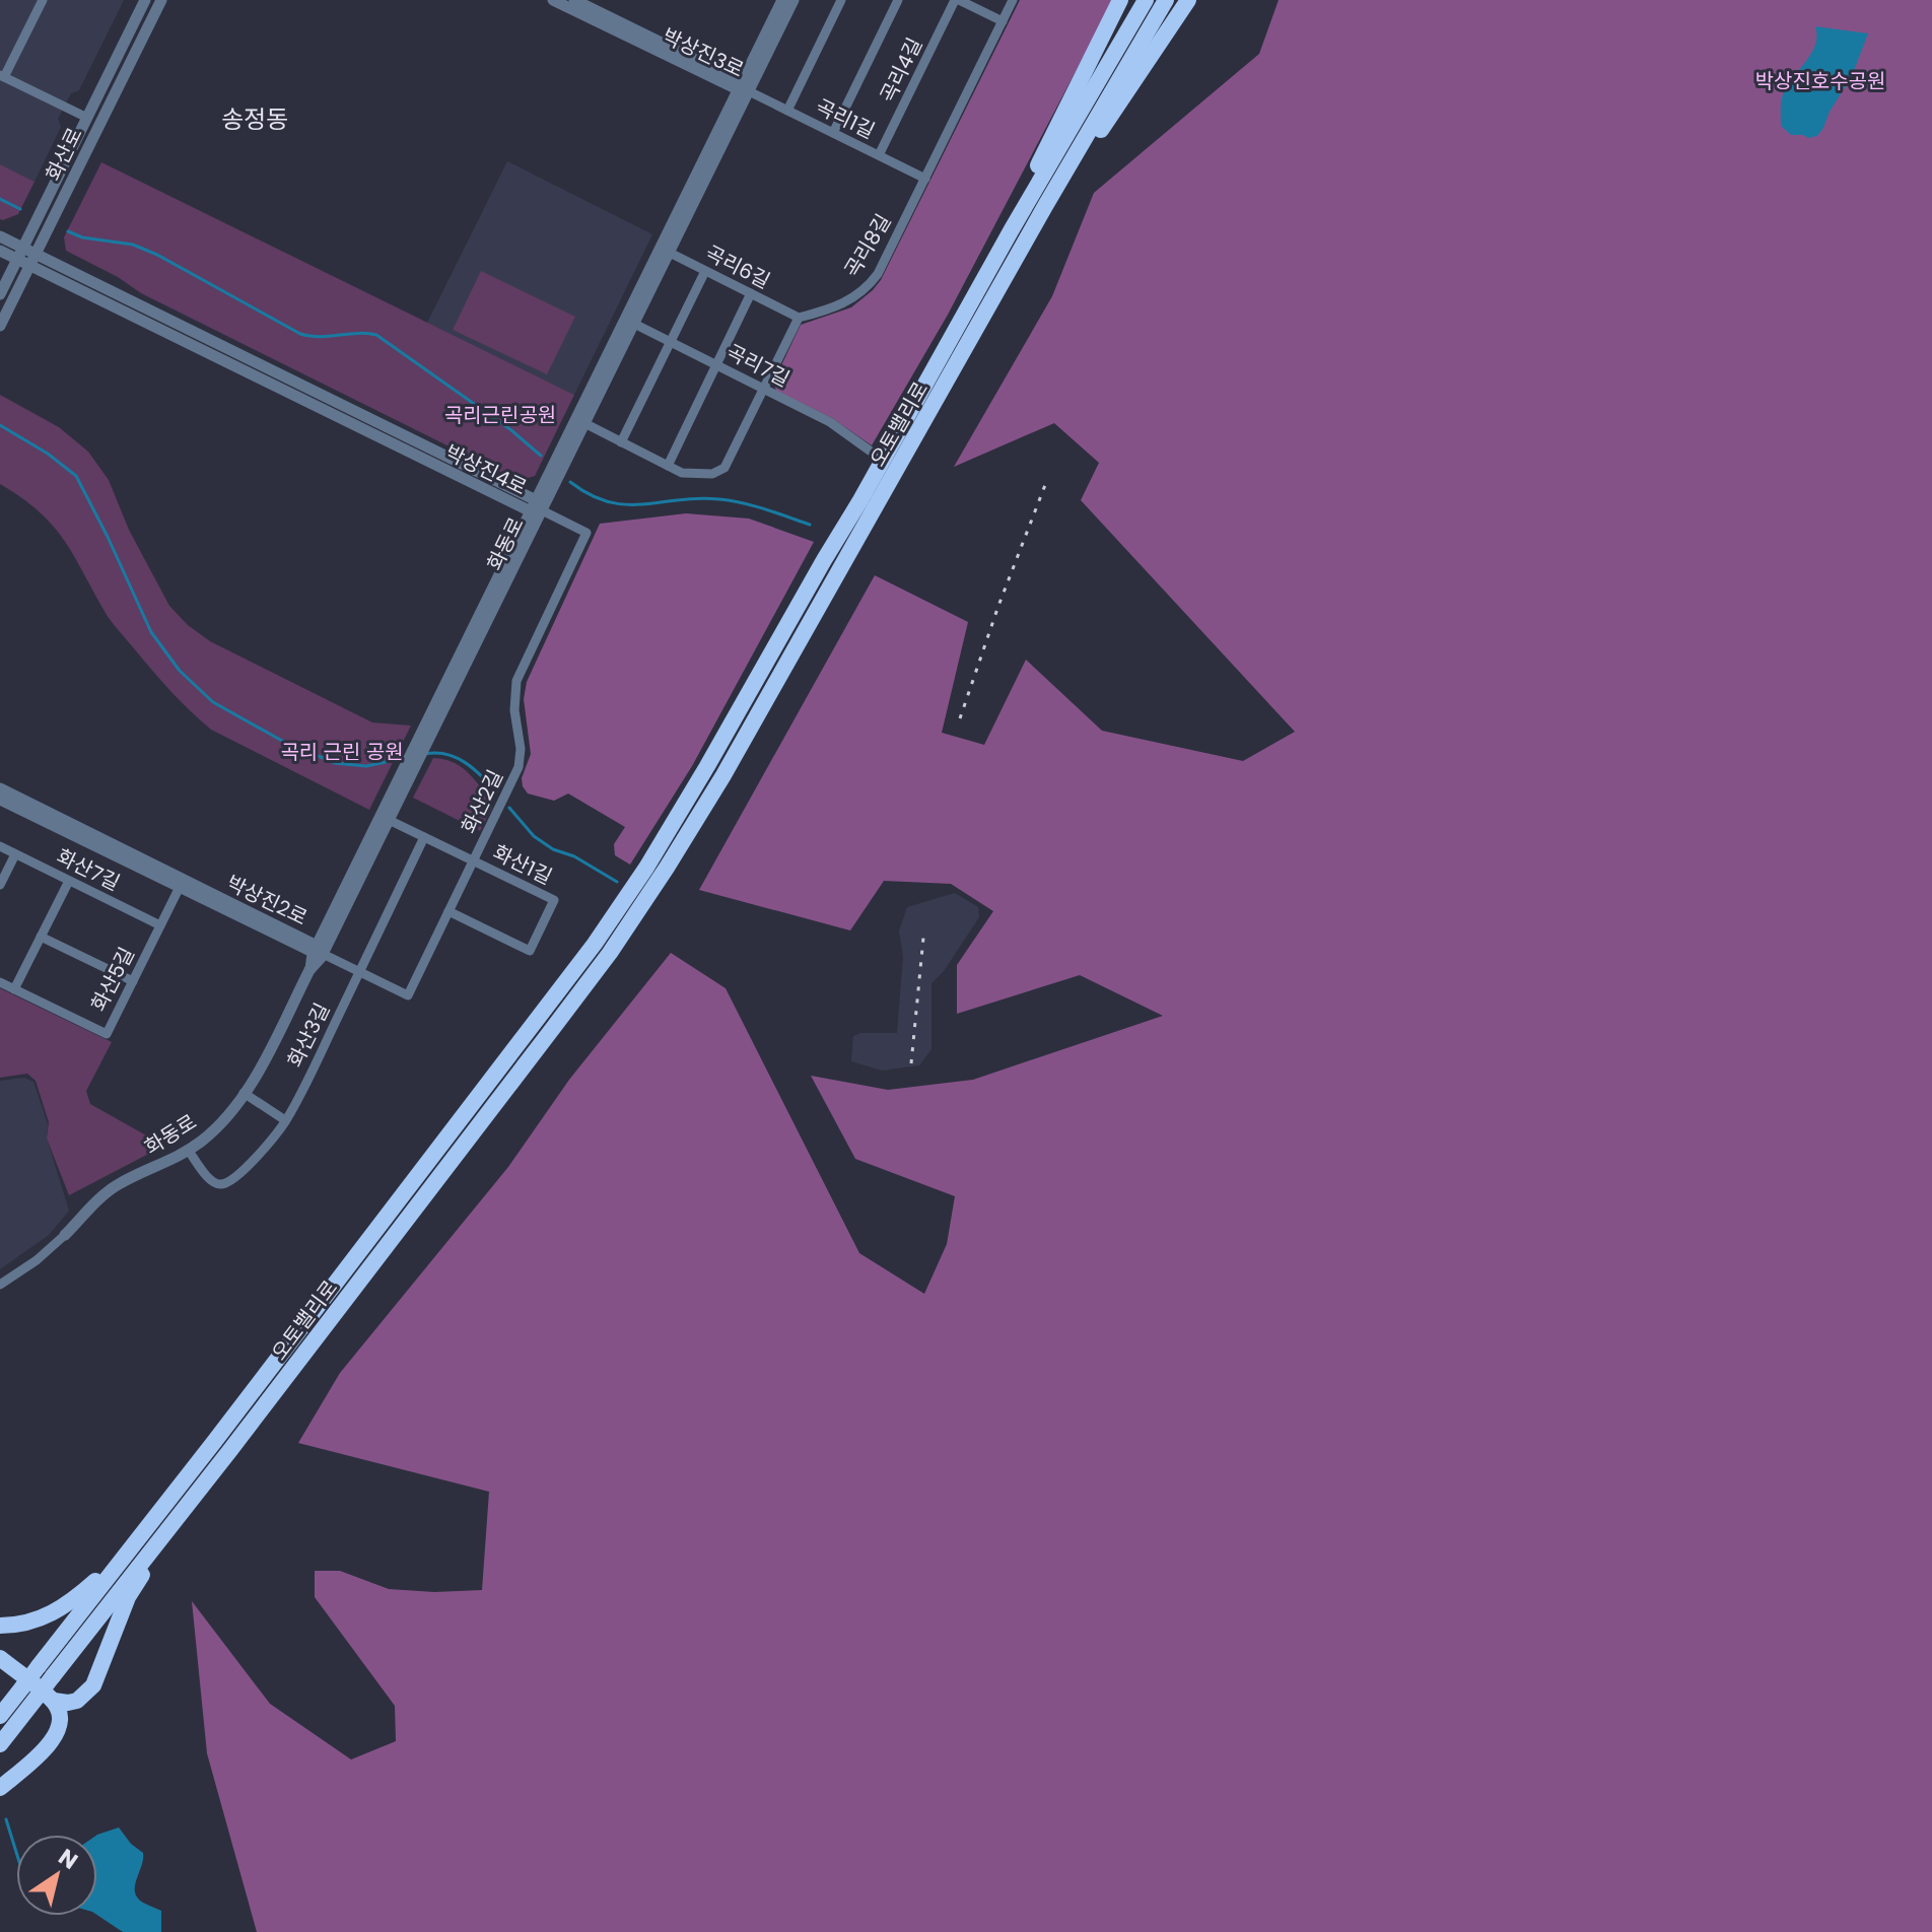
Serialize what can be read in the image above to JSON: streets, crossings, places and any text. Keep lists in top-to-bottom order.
{
  "streets": {
    "highway": ["오토밸리로"],
    "street": [
      "박상진3로",
      "곡리4길",
      "곡리1길",
      "화산로",
      "곡리8길",
      "곡리6길",
      "곡리7길",
      "박상진4로",
      "화동로",
      "화산2길",
      "화산1길",
      "화산7길",
      "박상진2로",
      "화산5길",
      "화산3길"
    ]
  },
  "crossings": [
    ["박상진3로", "곡리1길"],
    ["박상진3로", "화동로"],
    ["곡리4길", "곡리1길"],
    ["곡리1길", "곡리8길"],
    ["곡리1길", "화동로"],
    ["화산로", "박상진4로"],
    ["곡리8길", "곡리6길"],
    ["곡리6길", "화동로"],
    ["곡리7길", "화동로"],
    ["박상진4로", "화동로"],
    ["박상진4로", "화산2길"],
    ["화동로", "화산2길"],
    ["화동로", "화산1길"],
    ["화동로", "박상진2로"],
    ["화동로", "화산3길"],
    ["화산2길", "화산1길"],
    ["화산2길", "박상진2로"],
    ["화산2길", "화산3길"],
    ["화산1길", "화산3길"],
    ["화산7길", "화산5길"],
    ["박상진2로", "화산5길"]
  ],
  "districts": ["송정동"],
  "parks": ["박상진호수공원", "곡리근린공원", "곡리 근린 공원"],
  "north": "top right"
}
